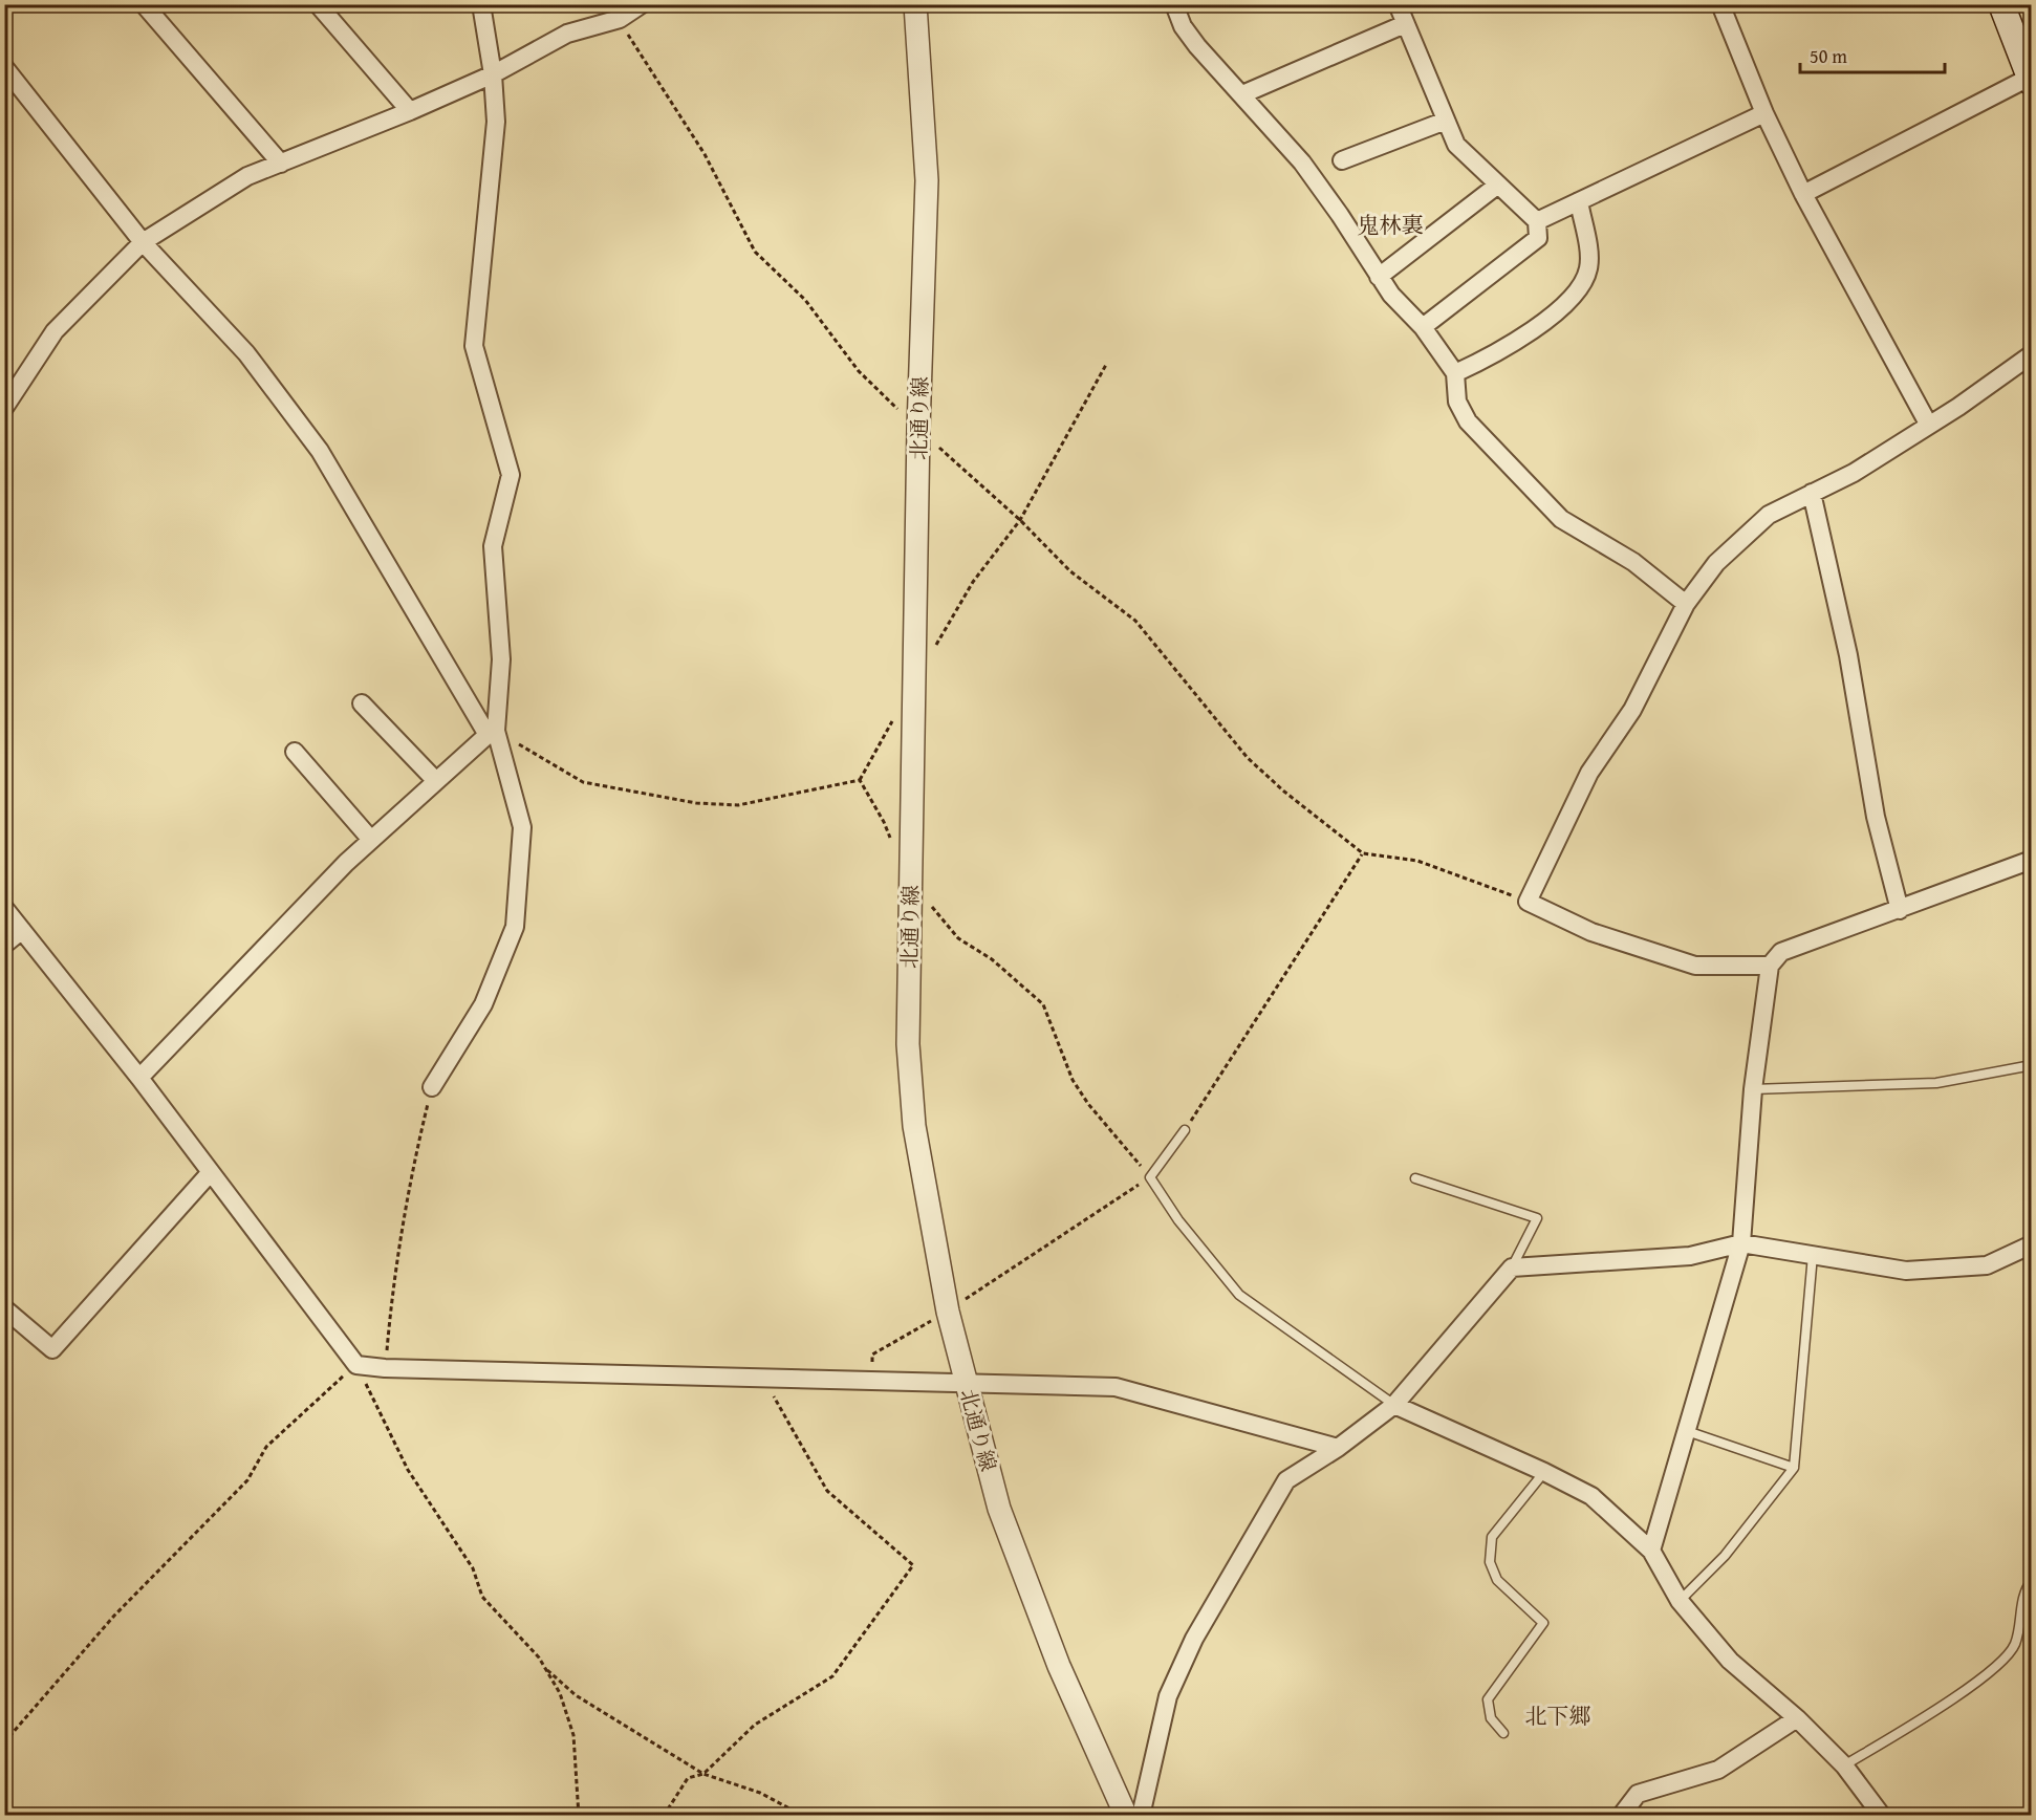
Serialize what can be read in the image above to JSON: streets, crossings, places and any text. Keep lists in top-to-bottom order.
{
  "streets": {
    "street": ["北通り線"]
  },
  "districts": ["鬼林裏", "北下郷"],
  "scale_bar": "50 m"
}
